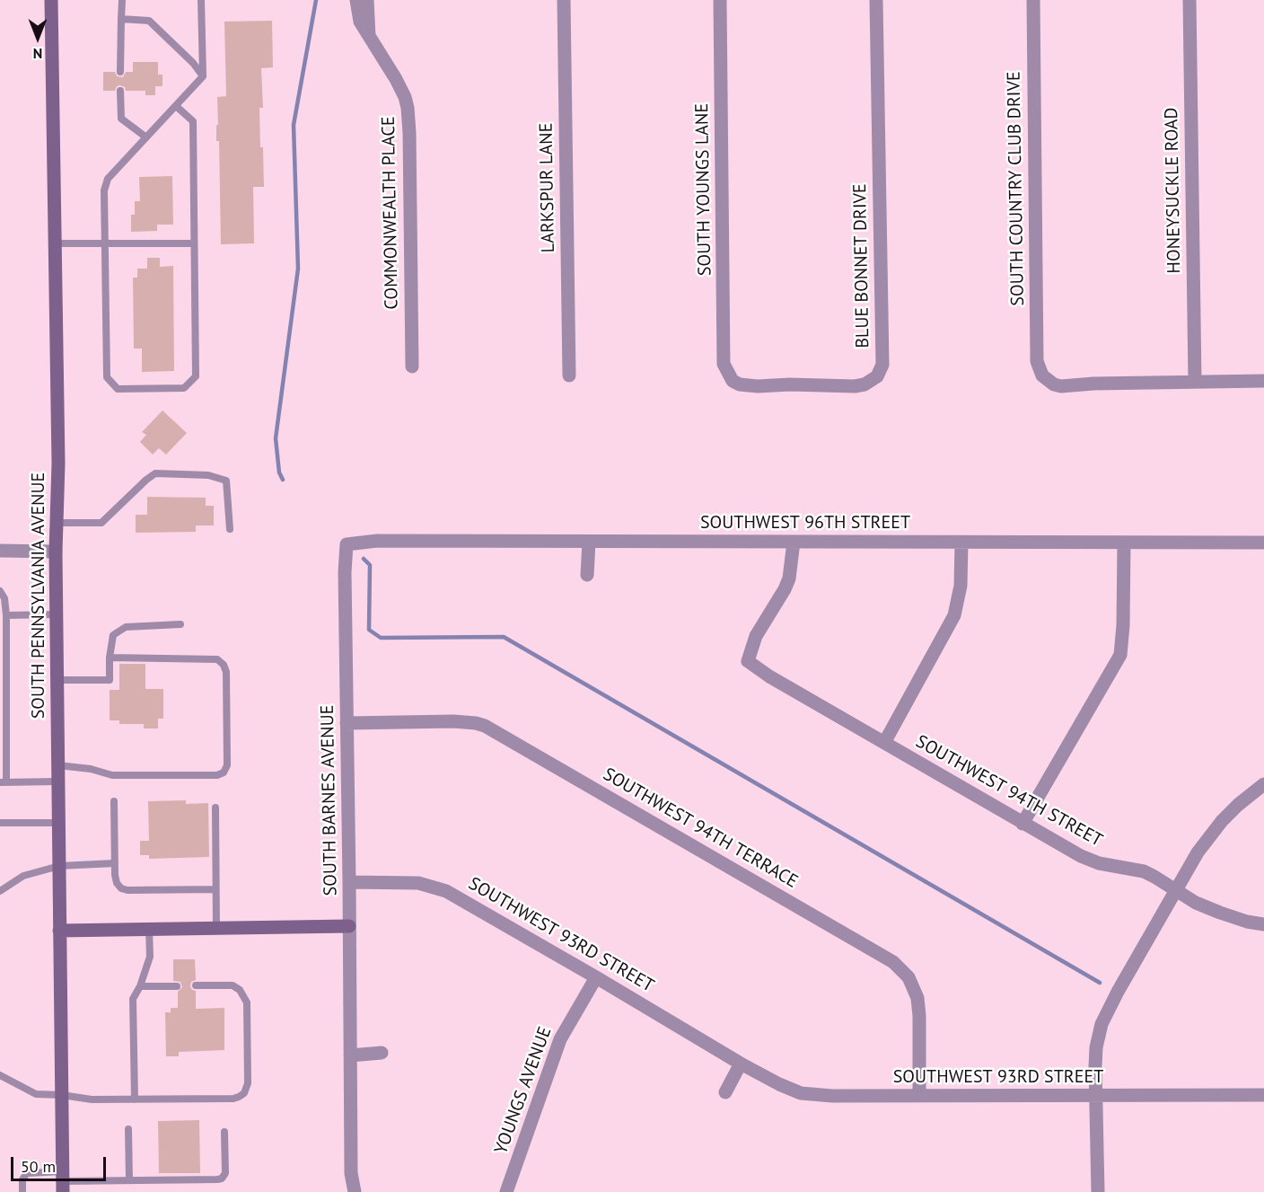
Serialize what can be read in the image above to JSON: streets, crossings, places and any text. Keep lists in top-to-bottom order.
{
  "streets": {
    "main road": ["SOUTH PENNSYLVANIA AVENUE"],
    "street": [
      "LARKSPUR LANE",
      "SOUTH COUNTRY CLUB DRIVE",
      "SOUTH YOUNGS LANE",
      "HONEYSUCKLE ROAD",
      "COMMONWEALTH PLACE",
      "BLUE BONNET DRIVE",
      "SOUTHWEST 96TH STREET",
      "SOUTHWEST 94TH STREET",
      "SOUTH BARNES AVENUE",
      "SOUTHWEST 94TH TERRACE",
      "SOUTHWEST 93RD STREET",
      "YOUNGS AVENUE"
    ]
  },
  "crossings": [
    ["SOUTH COUNTRY CLUB DRIVE", "HONEYSUCKLE ROAD"],
    ["SOUTH YOUNGS LANE", "BLUE BONNET DRIVE"],
    ["SOUTHWEST 96TH STREET", "SOUTHWEST 94TH STREET"],
    ["SOUTHWEST 96TH STREET", "SOUTH BARNES AVENUE"],
    ["SOUTH BARNES AVENUE", "SOUTHWEST 94TH TERRACE"],
    ["SOUTH BARNES AVENUE", "SOUTHWEST 93RD STREET"],
    ["SOUTHWEST 94TH TERRACE", "SOUTHWEST 93RD STREET"],
    ["SOUTHWEST 93RD STREET", "YOUNGS AVENUE"]
  ],
  "scale_bar": "50 m",
  "north": "bottom"
}
